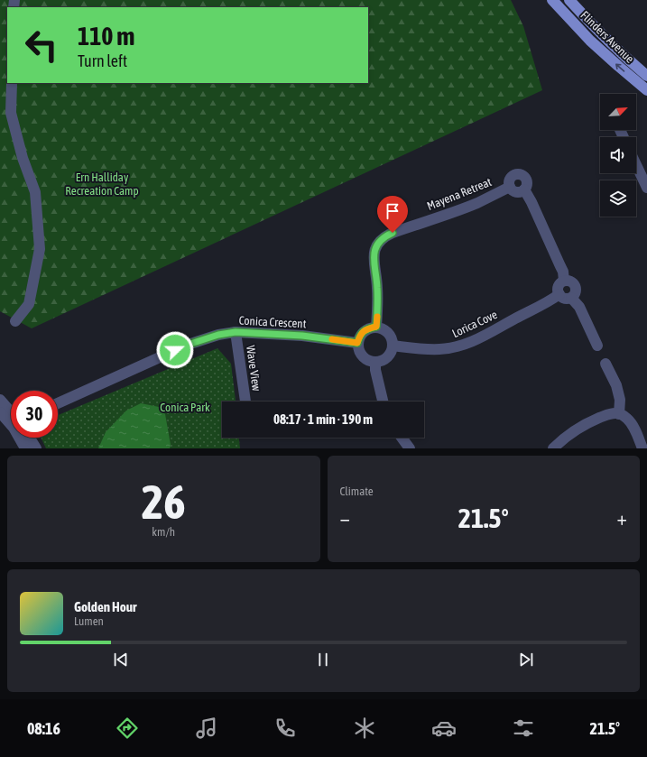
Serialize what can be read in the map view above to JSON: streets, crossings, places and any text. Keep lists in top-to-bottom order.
{
  "streets": {
    "main road": ["Flinders Avenue"],
    "street": [
      "Mayena Retreat",
      "Conica Crescent",
      "Lorica Cove",
      "Wave View"
    ]
  },
  "crossings": [
    ["Mayena Retreat", "Conica Crescent"],
    ["Mayena Retreat", "Lorica Cove"],
    ["Conica Crescent", "Lorica Cove"],
    ["Conica Crescent", "Wave View"]
  ],
  "parks": ["Ern Halliday Recreation Camp", "Conica Park"],
  "north": "top right",
  "page": {
    "turn": ["110 m", "Turn left"],
    "limit": "30",
    "trip": "08:17 · 1 min · 190 m",
    "tile": [
      ["26", "km/h"],
      "Climate"
    ],
    "heat": ["−", "21.5°", "+"],
    "song": ["Golden Hour", "Lumen"],
    "tabs": ["08:16", "21.5°"]
  }
}
